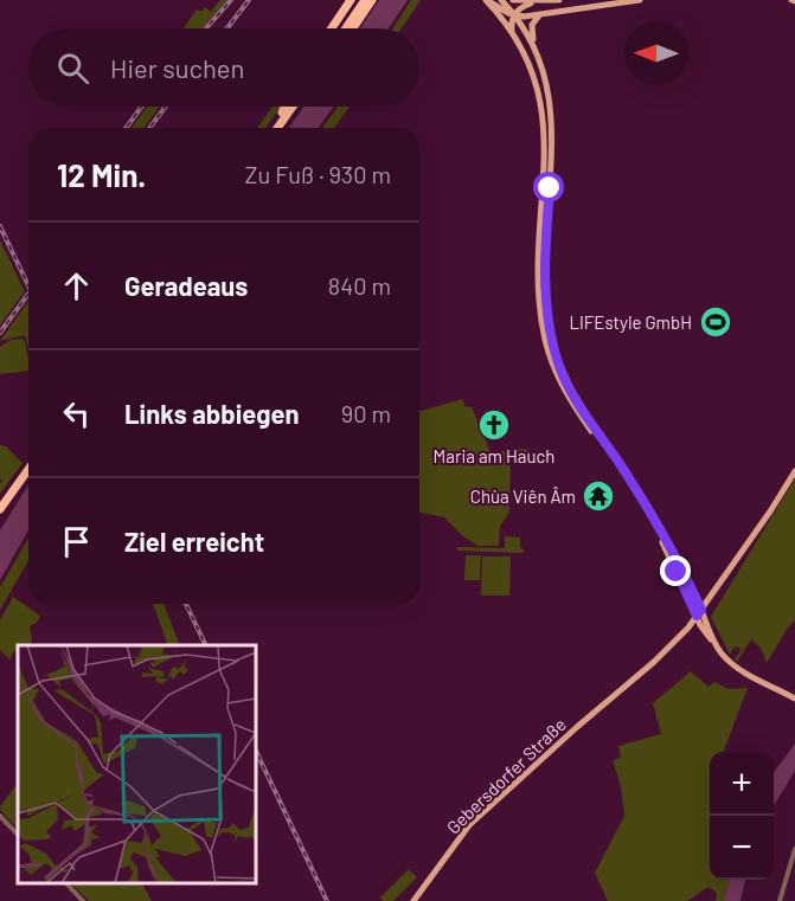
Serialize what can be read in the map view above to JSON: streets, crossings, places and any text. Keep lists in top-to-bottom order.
{
  "streets": {
    "main road": ["Gebersdorfer Straße"]
  },
  "places": {
    "sports": ["LIFEstyle GmbH"],
    "church": ["Maria am Hauch"],
    "temple": ["Chùa Viên Âm"]
  },
  "north": "left",
  "page": {
    "search": "Hier suchen",
    "heading": ["12 Min.", "Zu Fuß · 930 m"],
    "list": [
      ["Geradeaus", "840 m"],
      ["Links abbiegen", "90 m"],
      "Ziel erreicht"
    ],
    "map_buttons": ["+", "−"]
  }
}
